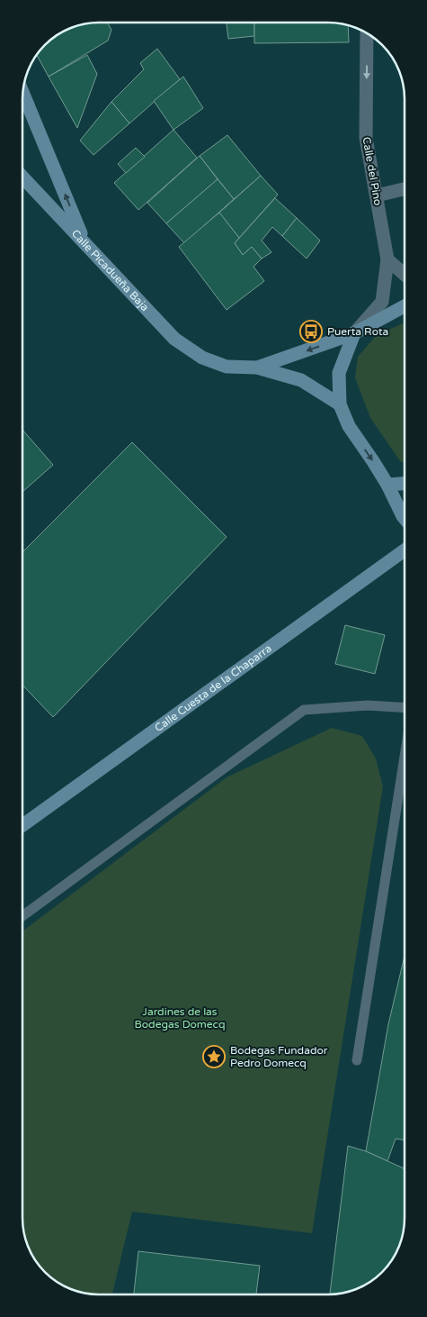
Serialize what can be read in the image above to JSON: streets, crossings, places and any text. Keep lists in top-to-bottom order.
{
  "streets": {
    "street": ["Calle del Pino", "Calle Picadueña Baja", "Calle Cuesta de la Chaparra"]
  },
  "one_way": ["Calle del Pino"],
  "parks": ["Jardines de las Bodegas Domecq"],
  "places": {
    "bus stop": ["Puerta Rota"],
    "place": ["Bodegas Fundador Pedro Domecq"]
  }
}
